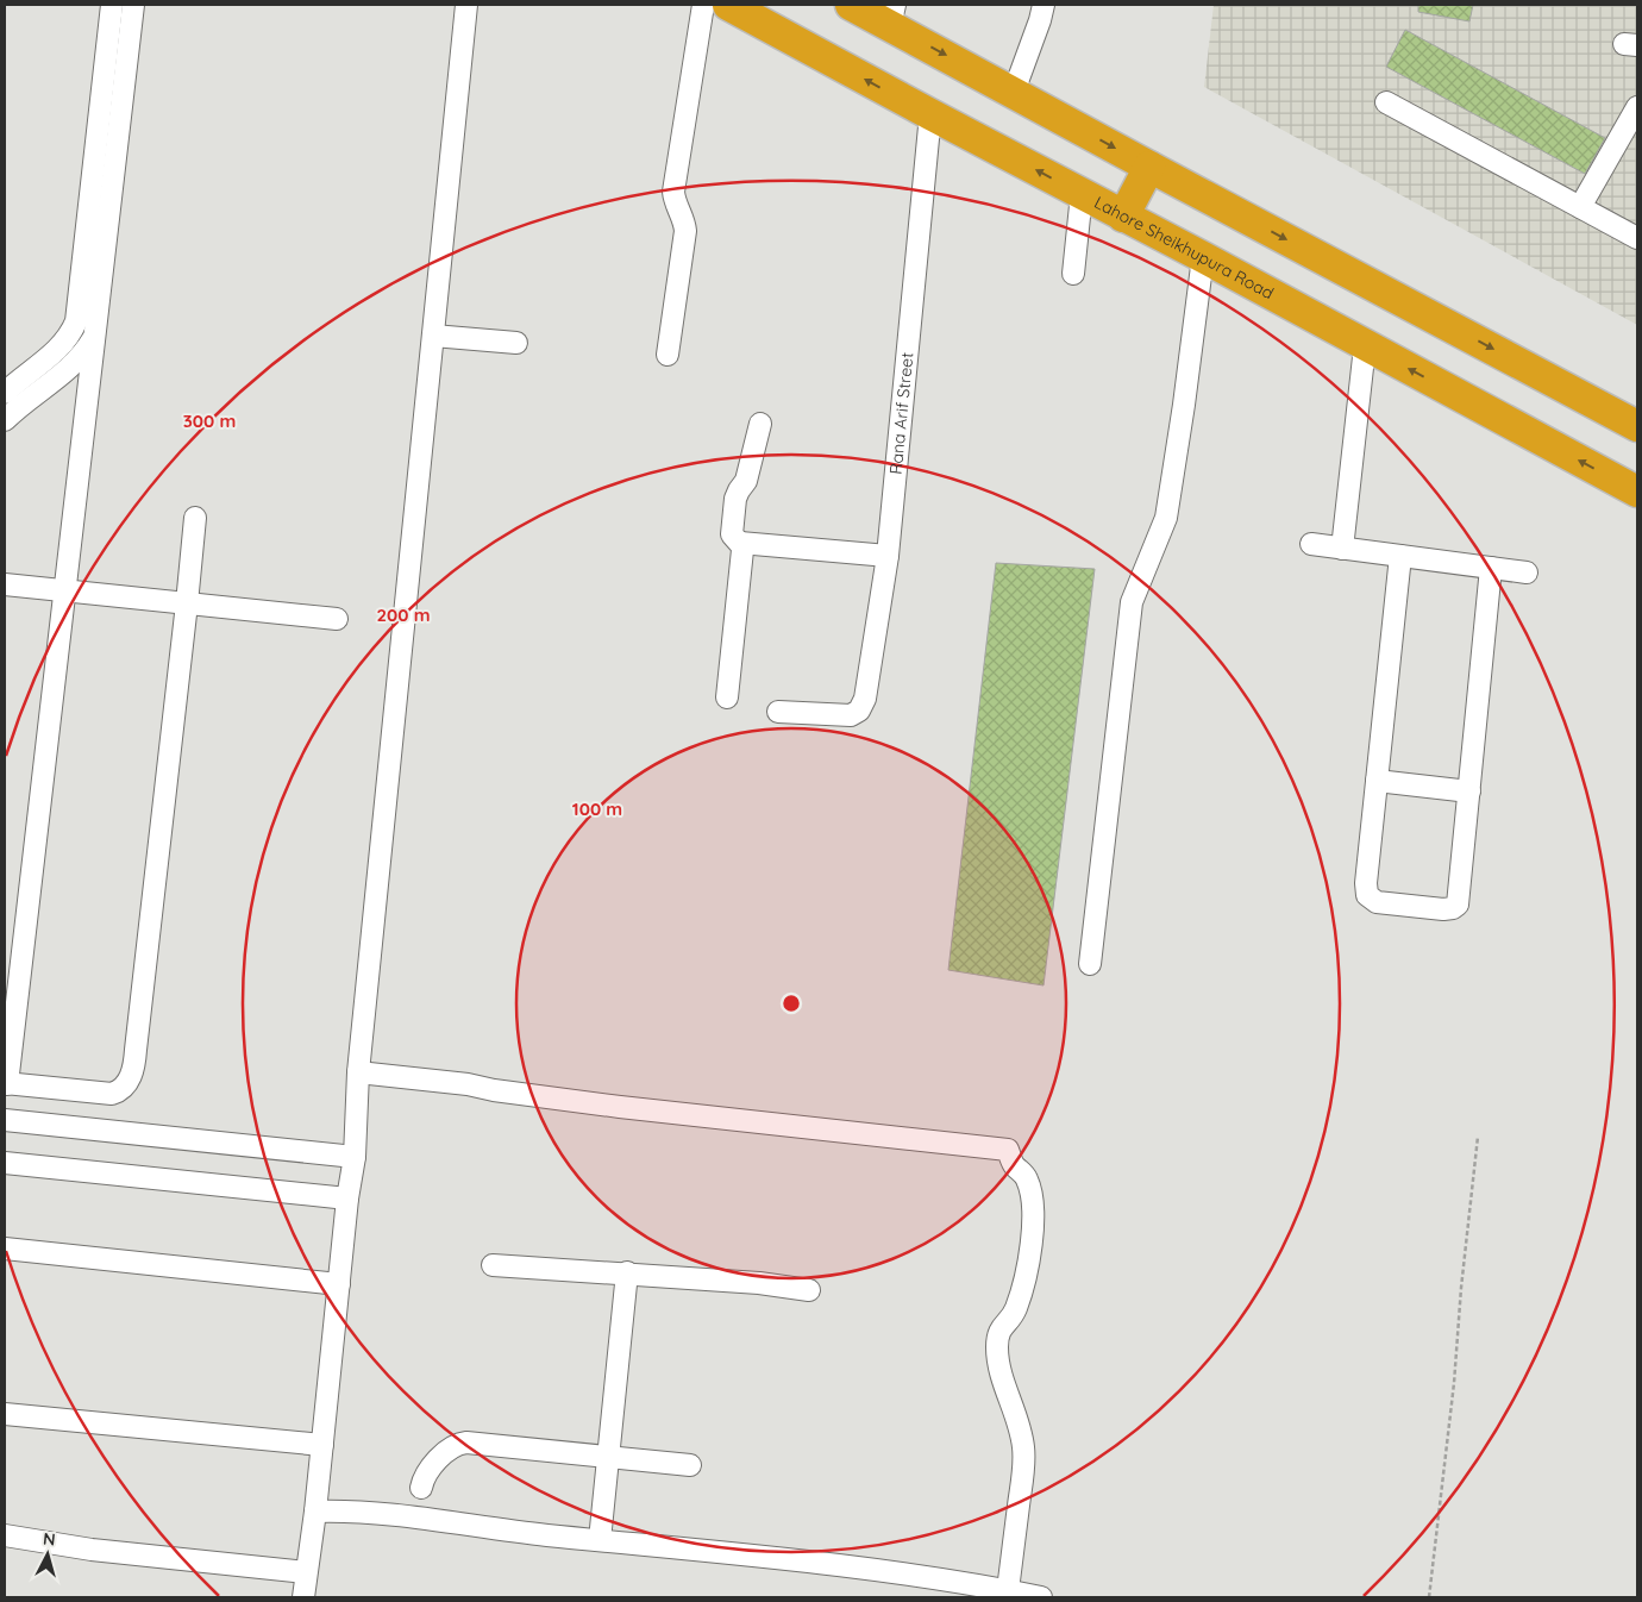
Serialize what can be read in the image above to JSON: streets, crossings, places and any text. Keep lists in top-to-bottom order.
{
  "streets": {
    "highway": ["Lahore Sheikhupura Road"],
    "street": ["Rana Arif Street"]
  },
  "crossings": [
    ["Lahore Sheikhupura Road", "Rana Arif Street"]
  ],
  "north": "top",
  "rings": ["300 m", "200 m", "100 m"]
}
